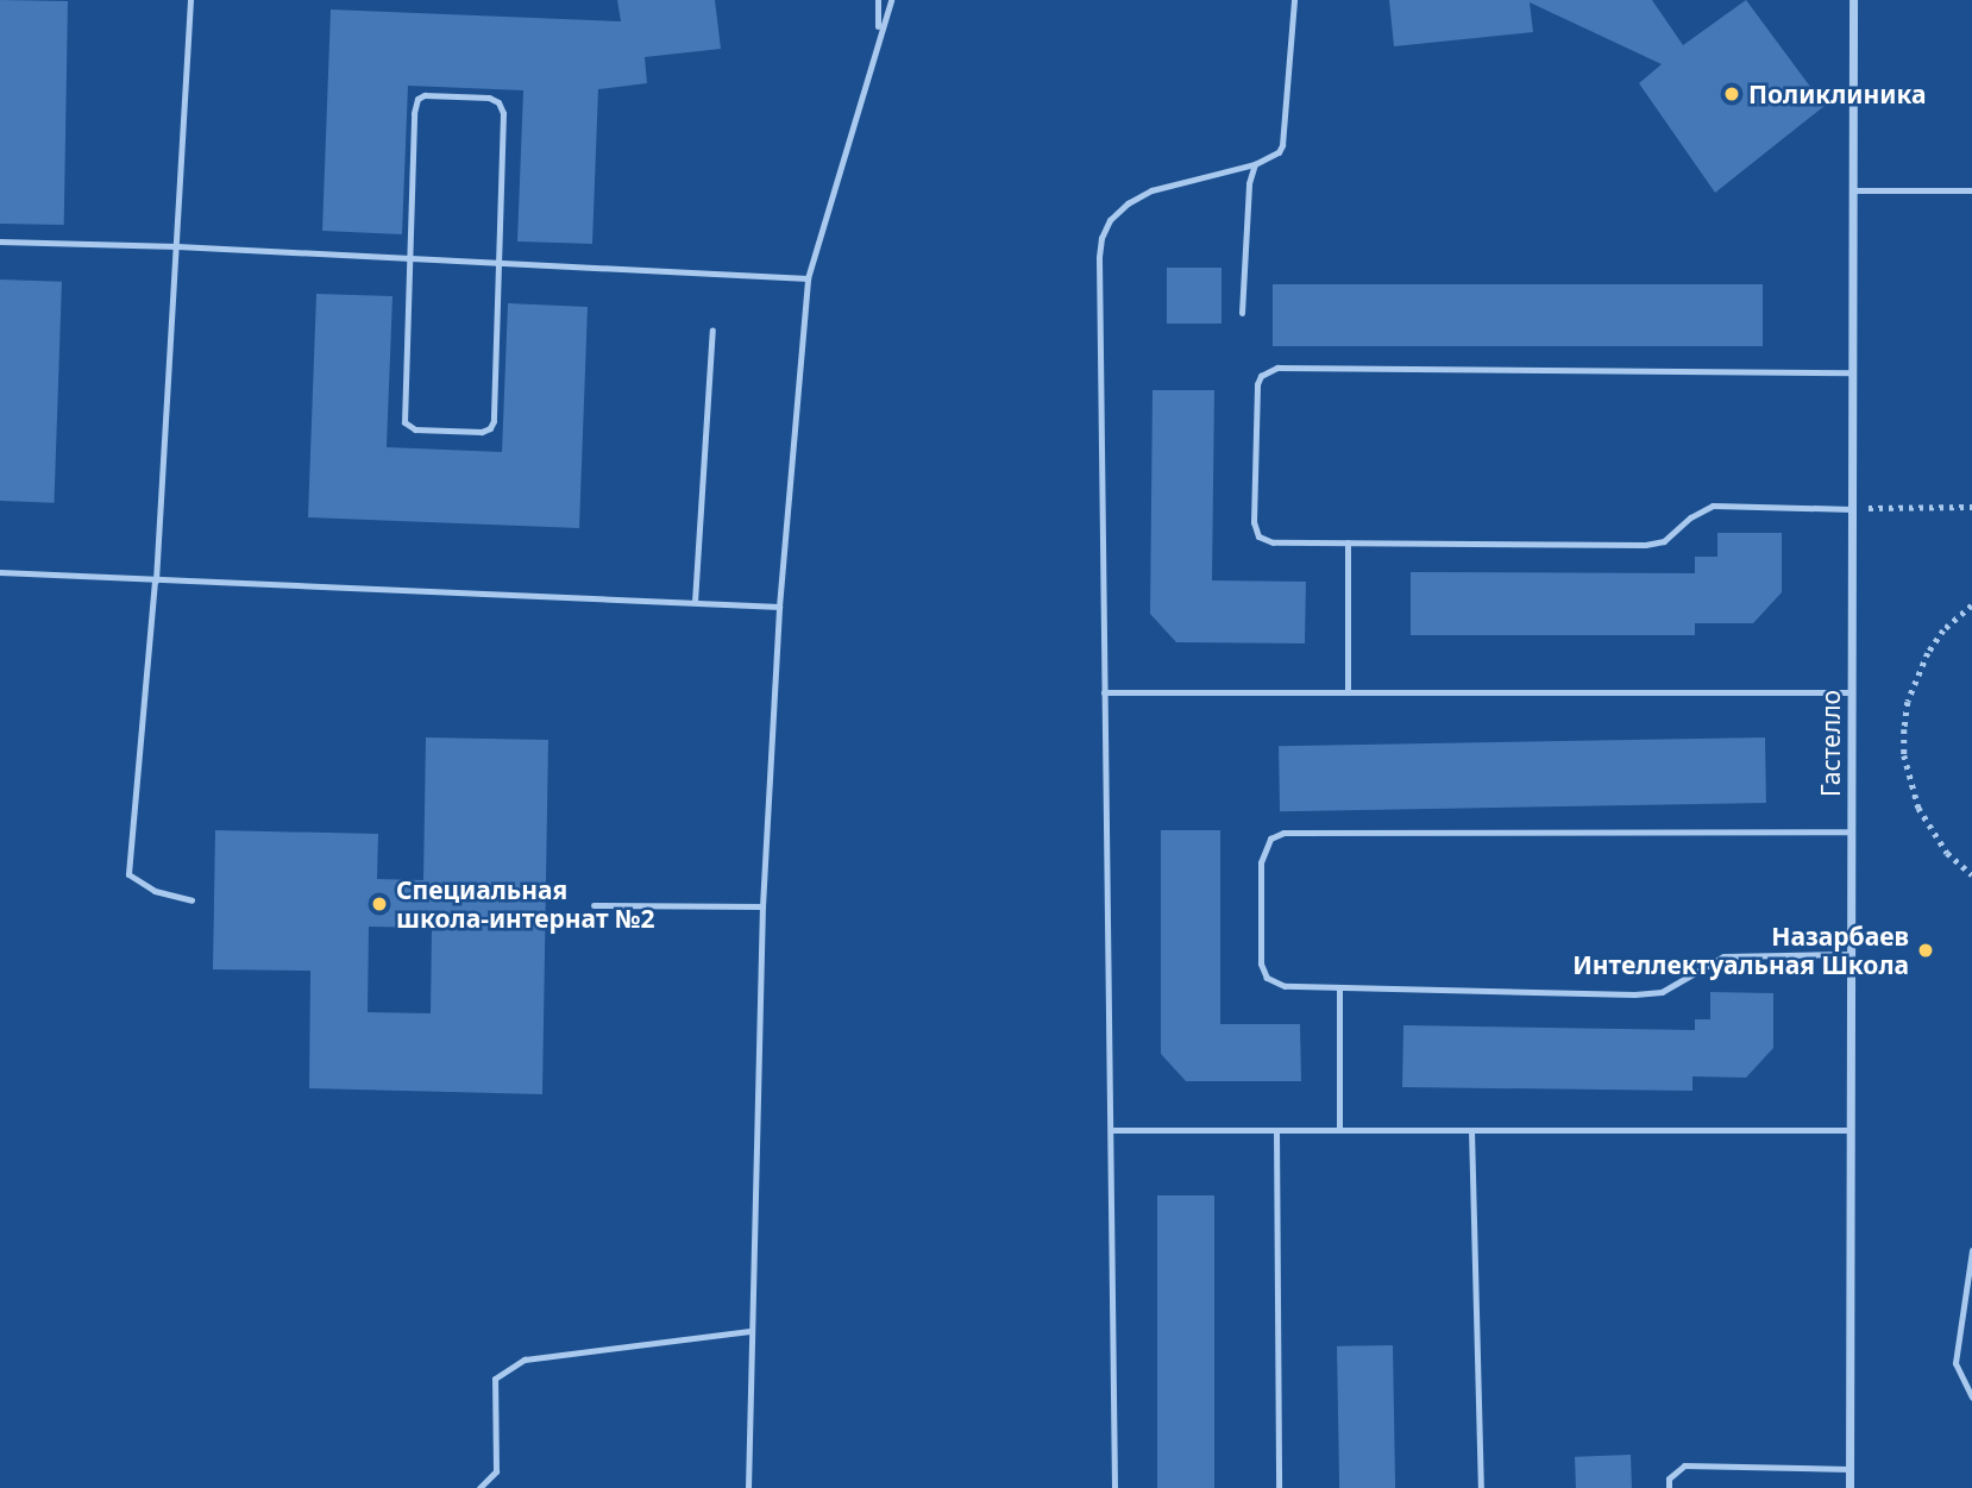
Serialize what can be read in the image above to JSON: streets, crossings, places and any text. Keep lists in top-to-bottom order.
{
  "streets": {
    "street": ["Гастелло"]
  },
  "places": ["Поликлиника", "Специальная школа-интернат №2", "Назарбаев Интеллектуальная Школа"]
}
